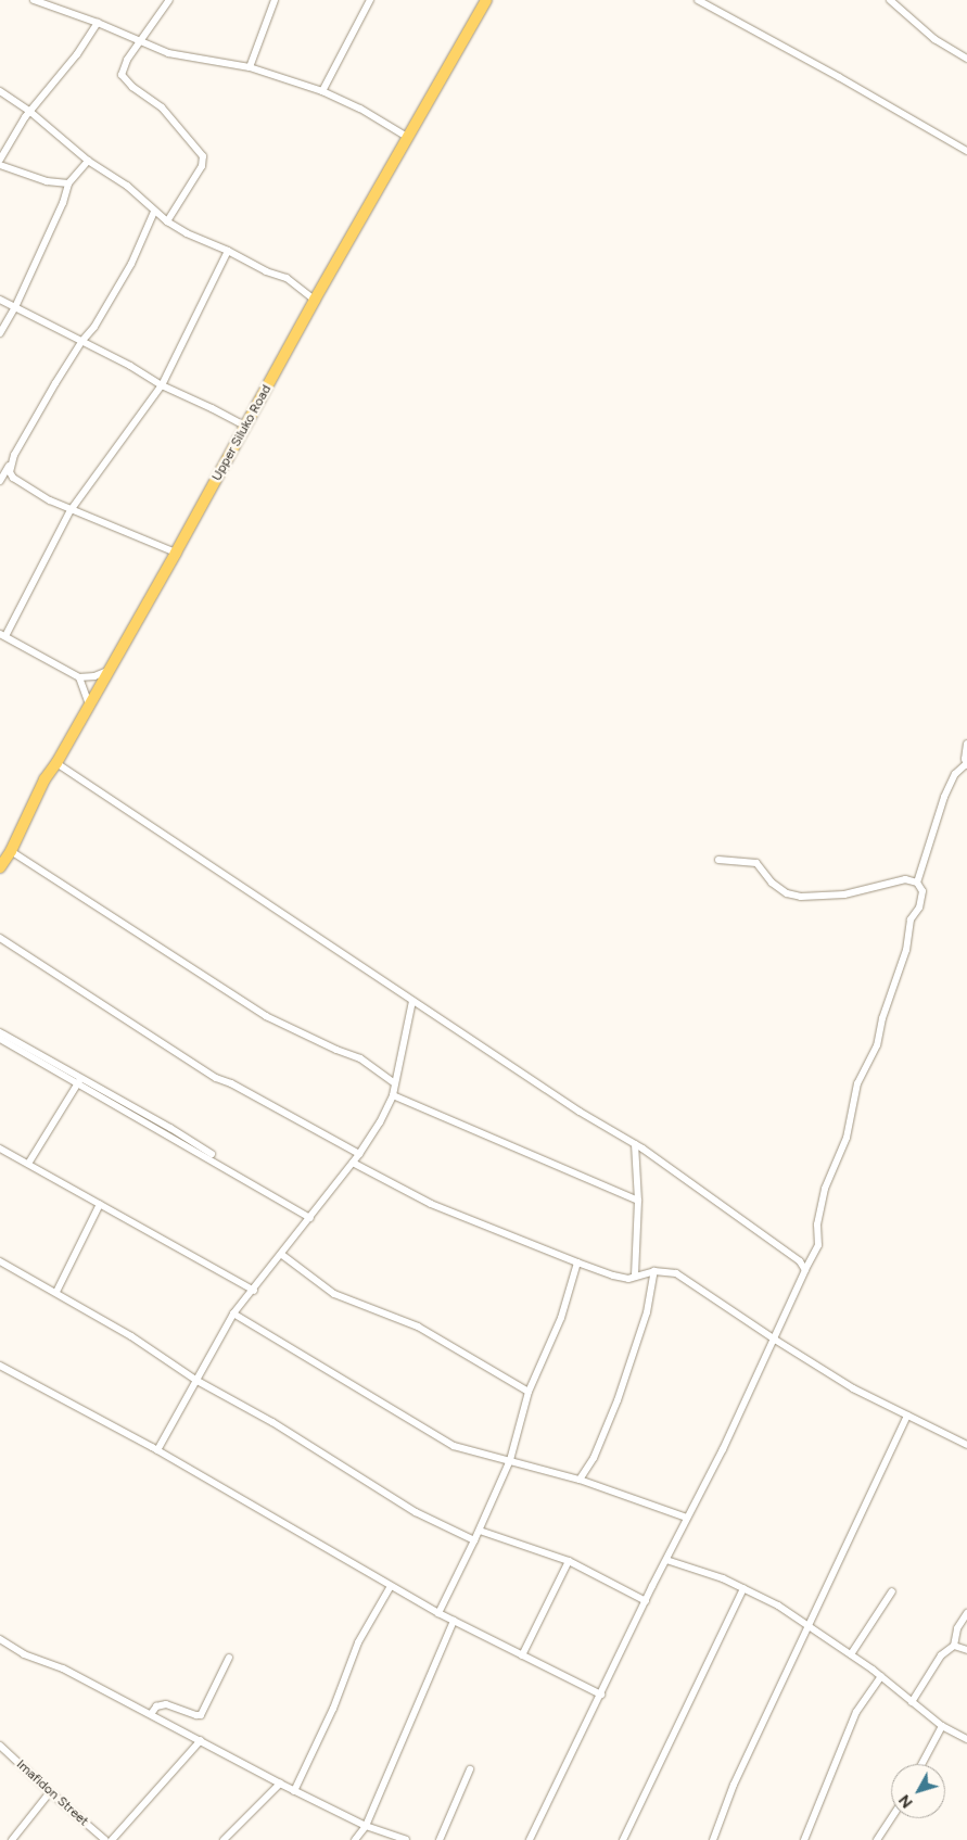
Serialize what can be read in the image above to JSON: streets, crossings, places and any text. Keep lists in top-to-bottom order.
{
  "streets": {
    "main road": ["Upper Siluko Road"],
    "street": ["Imafidon Street"]
  },
  "north": "bottom left"
}
